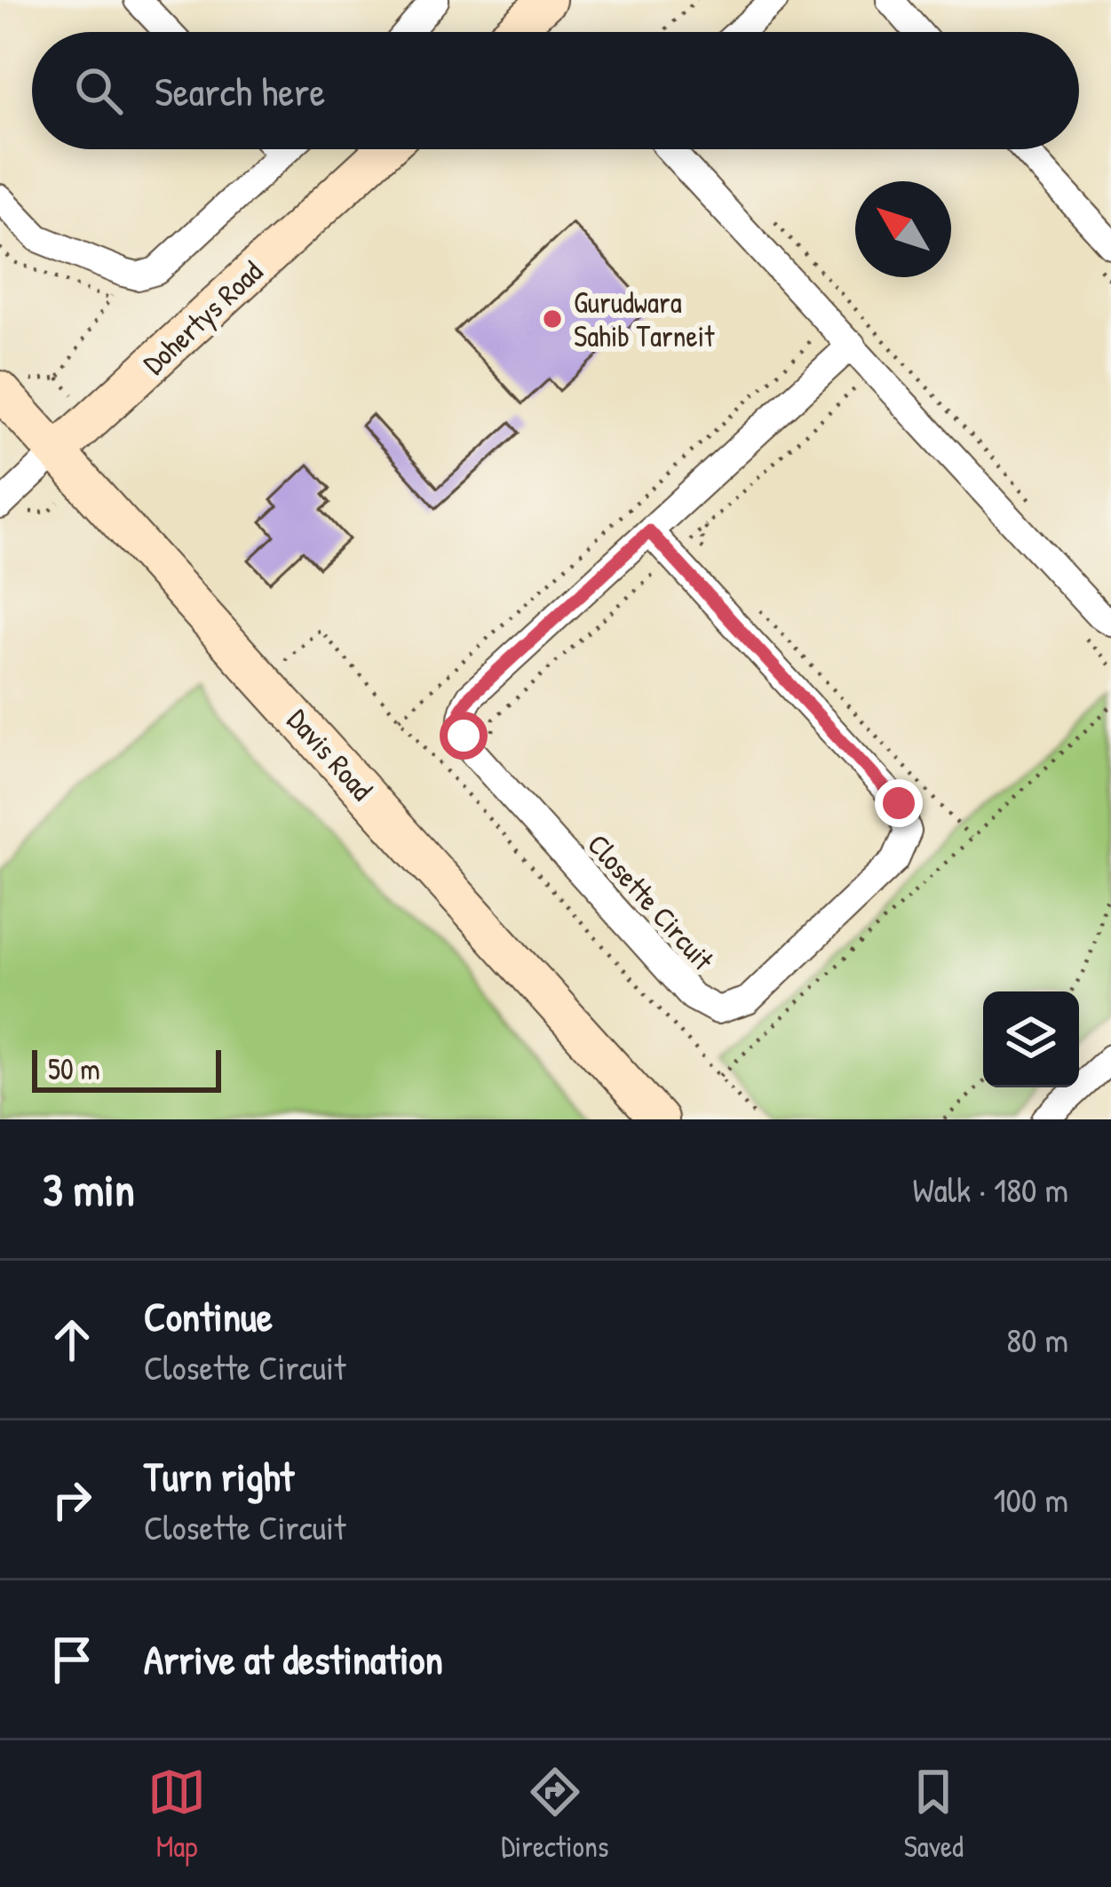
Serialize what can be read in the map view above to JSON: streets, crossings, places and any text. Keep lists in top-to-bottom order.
{
  "streets": {
    "street": ["Dohertys Road", "Davis Road", "Closette Circuit"]
  },
  "crossings": [
    ["Dohertys Road", "Davis Road"]
  ],
  "places": ["Gurudwara Sahib Tarneit"],
  "scale_bar": "50 m",
  "north": "top left",
  "page": {
    "search": "Search here",
    "scale": "50 m",
    "heading": ["3 min", "Walk · 180 m"],
    "list": [
      ["Continue", "Closette Circuit", "80 m"],
      ["Turn right", "Closette Circuit", "100 m"],
      "Arrive at destination"
    ],
    "nav": ["Map", "Directions", "Saved"]
  }
}
